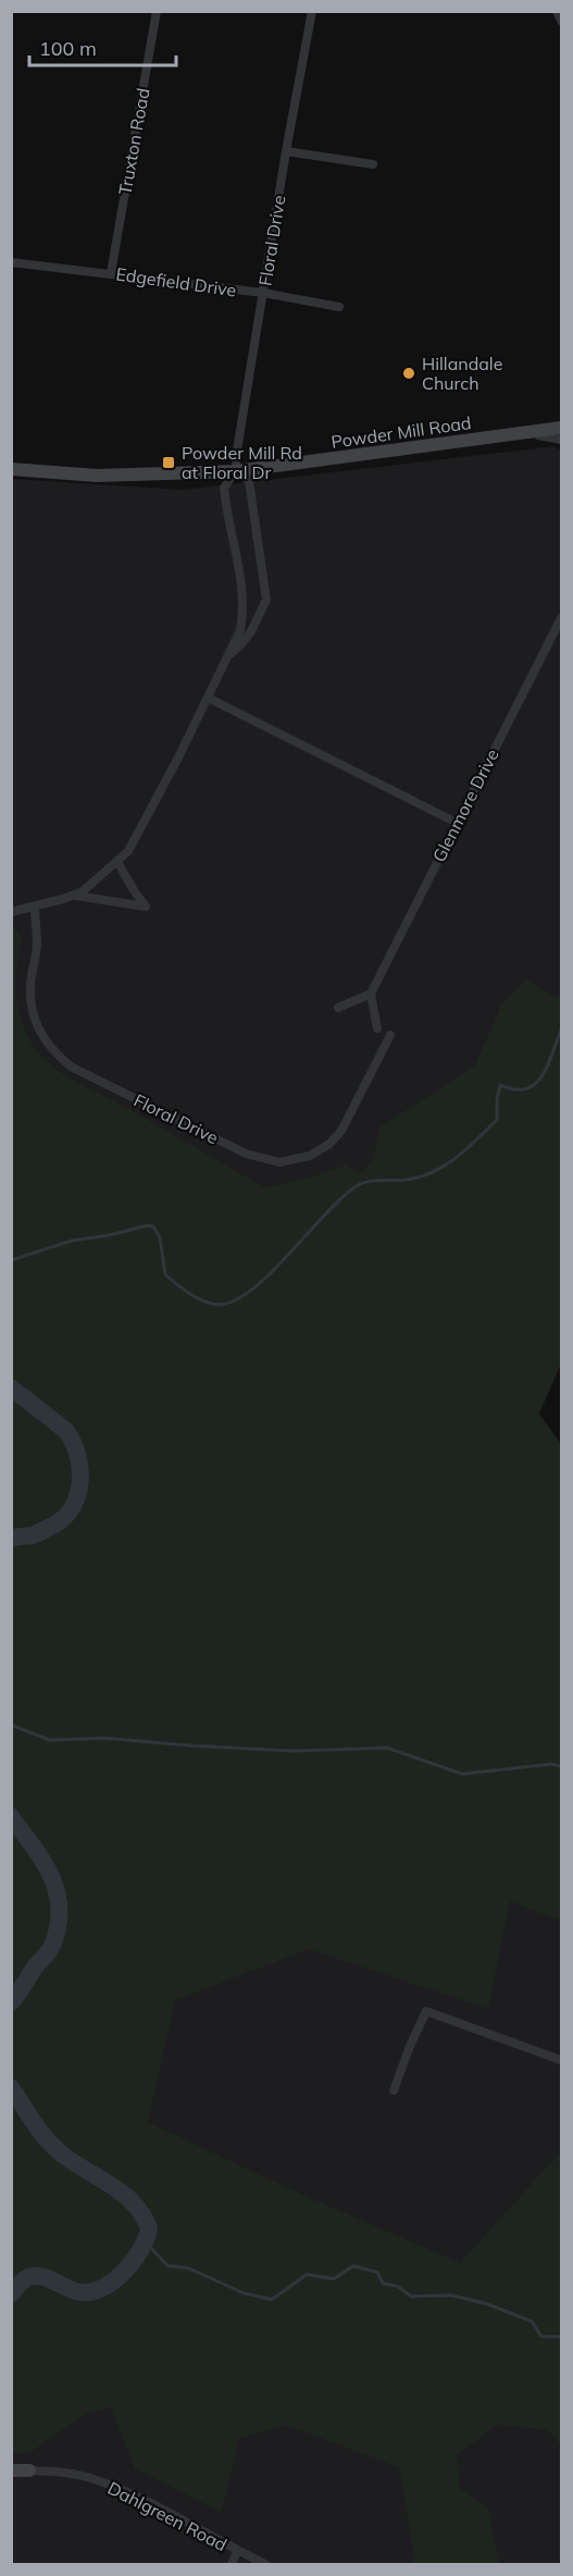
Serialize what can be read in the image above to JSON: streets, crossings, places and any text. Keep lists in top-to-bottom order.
{
  "streets": {
    "main road": ["Powder Mill Road"],
    "street": [
      "Truxton Road",
      "Floral Drive",
      "Edgefield Drive",
      "Glenmore Drive",
      "Dahlgreen Road"
    ]
  },
  "crossings": [
    ["Truxton Road", "Edgefield Drive"],
    ["Floral Drive", "Edgefield Drive"],
    ["Floral Drive", "Powder Mill Road"]
  ],
  "places": {
    "other": ["Hillandale Church"],
    "transit": ["Powder Mill Rd at Floral Dr"]
  },
  "scale_bar": "100 m"
}
